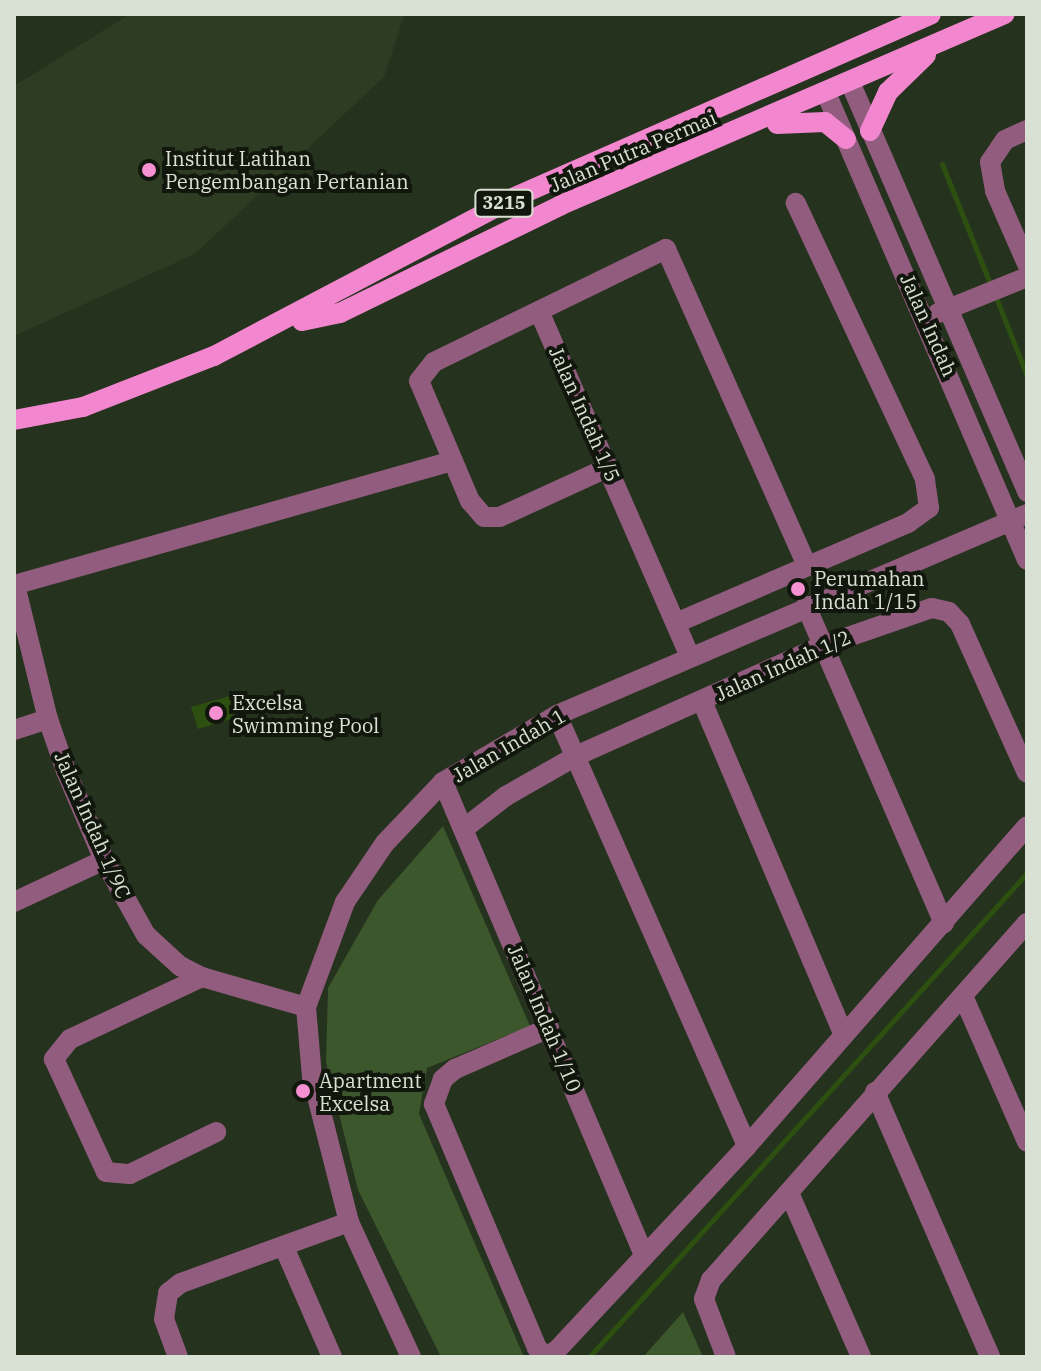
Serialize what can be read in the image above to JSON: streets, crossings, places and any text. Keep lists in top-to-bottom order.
{
  "streets": {
    "main road": ["Jalan Putra Permai", "3215"],
    "street": [
      "Jalan Indah",
      "Jalan Indah 1/5",
      "Jalan Indah 1/2",
      "Jalan Indah 1",
      "Jalan Indah 1/9C",
      "Jalan Indah 1/10"
    ]
  },
  "crossings": [
    ["Jalan Putra Permai", "Jalan Indah"],
    ["Jalan Indah", "Jalan Indah 1"],
    ["Jalan Indah 1/5", "Jalan Indah 1"],
    ["Jalan Indah 1/2", "Jalan Indah 1/10"],
    ["Jalan Indah 1", "Jalan Indah 1/9C"],
    ["Jalan Indah 1", "Jalan Indah 1/10"]
  ],
  "places": [
    "Institut Latihan Pengembangan Pertanian",
    "Perumahan Indah 1/15",
    "Excelsa Swimming Pool",
    "Apartment Excelsa"
  ]
}
